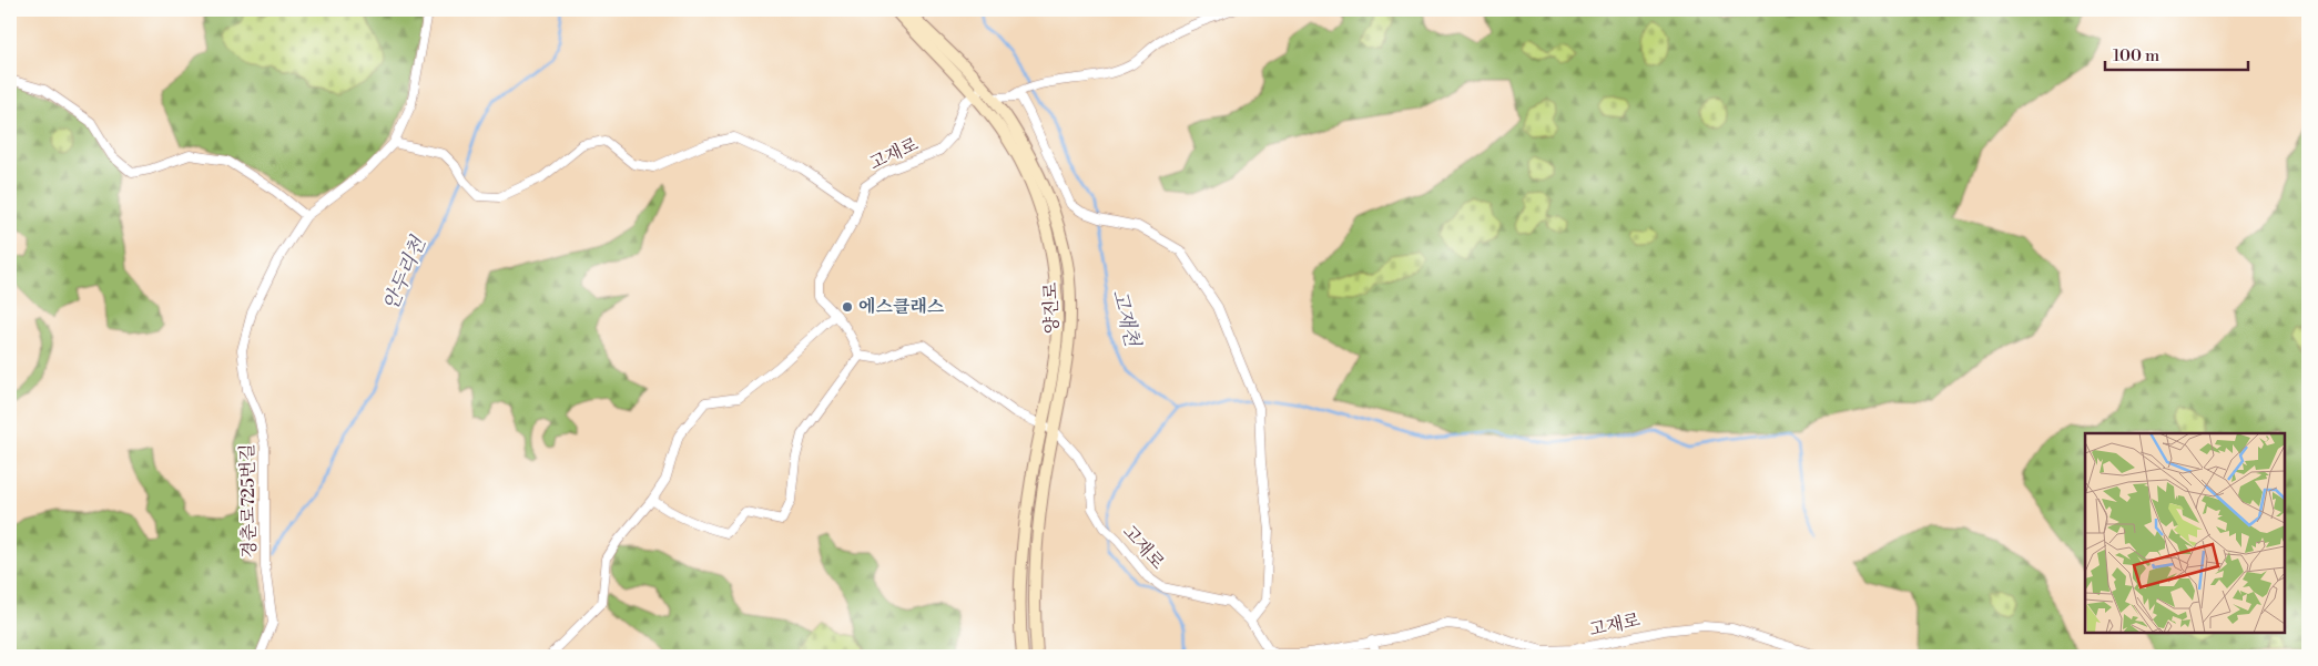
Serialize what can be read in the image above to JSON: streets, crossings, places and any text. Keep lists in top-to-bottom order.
{
  "streets": {
    "main road": ["양진로"],
    "street": ["고재로", "경춘로725번길"]
  },
  "crossings": [
    ["고재로", "양진로"]
  ],
  "water": ["안두리천", "고재천"],
  "places": ["에스클래스"],
  "scale_bar": "100 m"
}
